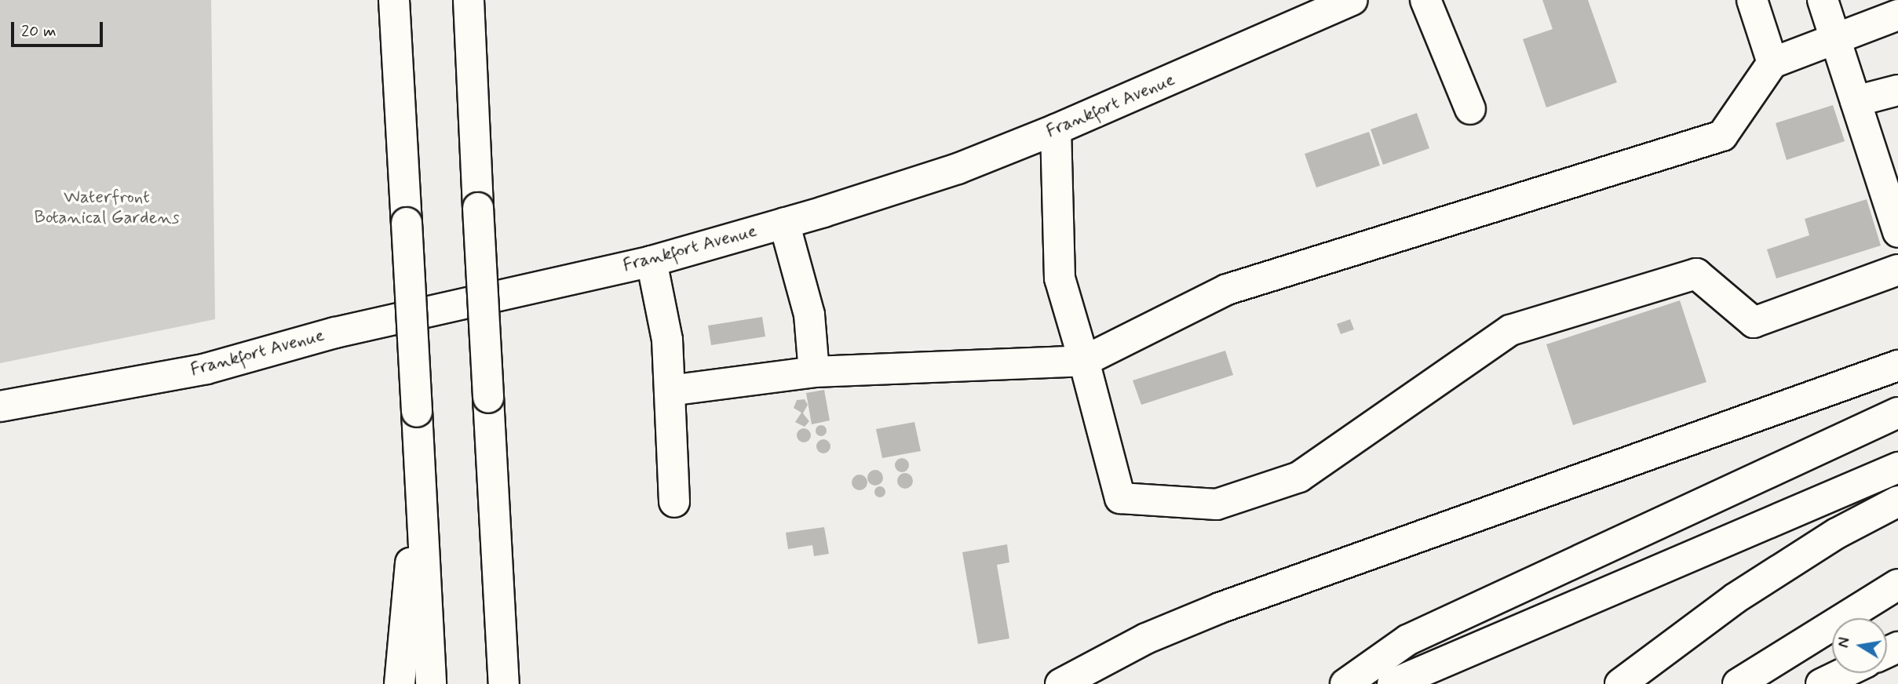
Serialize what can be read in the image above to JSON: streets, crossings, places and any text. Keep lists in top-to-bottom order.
{
  "streets": {
    "main road": ["Frankfort Avenue"]
  },
  "parks": ["Waterfront Botanical Gardens"],
  "scale_bar": "20 m",
  "north": "left"
}
